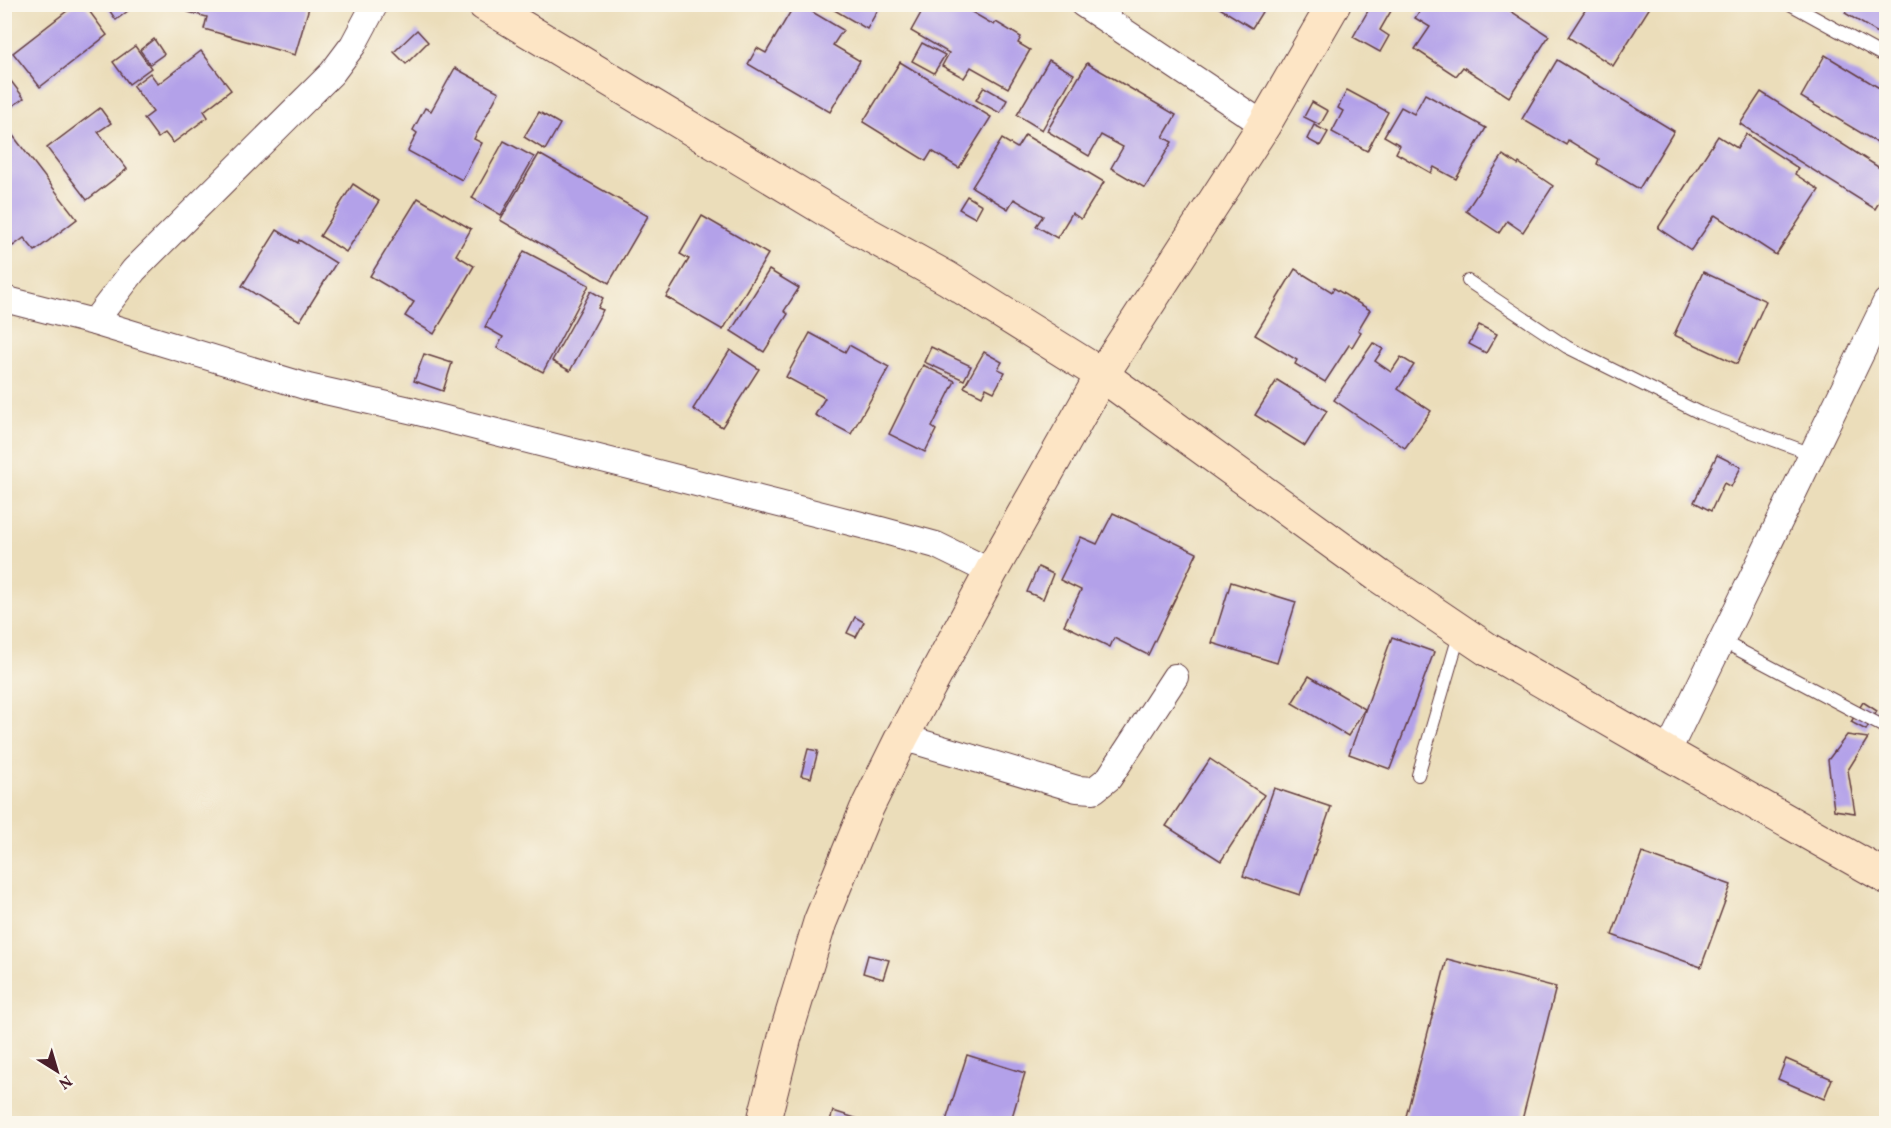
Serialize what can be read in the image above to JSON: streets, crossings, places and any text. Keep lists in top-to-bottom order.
{
  "north": "bottom right"
}
